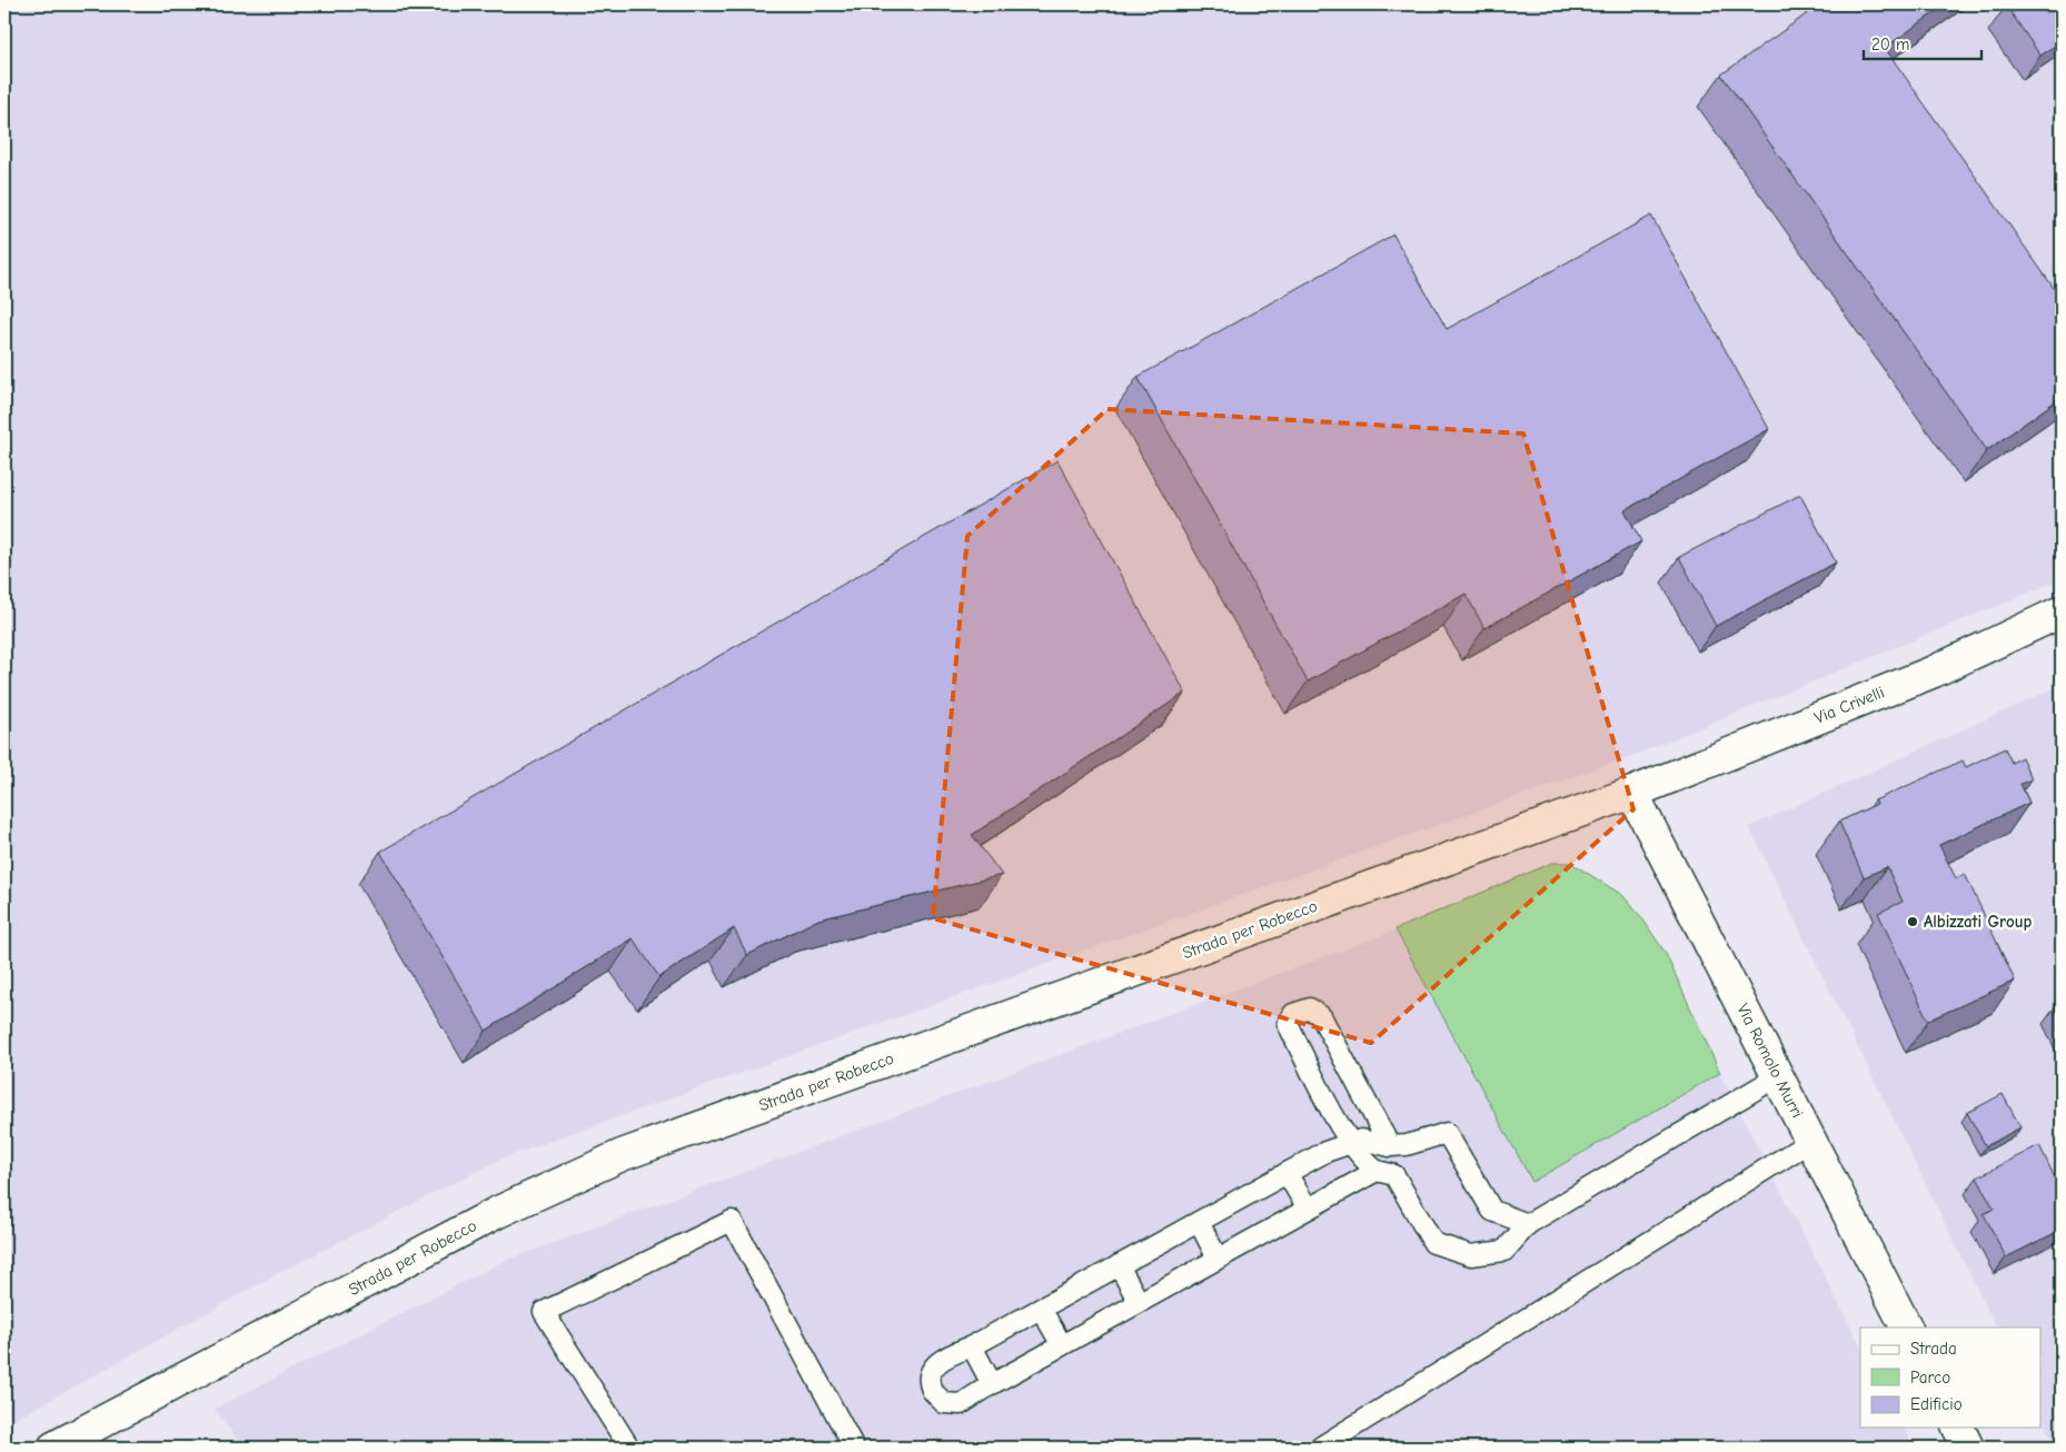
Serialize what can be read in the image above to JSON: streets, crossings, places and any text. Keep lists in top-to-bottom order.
{
  "streets": {
    "street": ["Via Crivelli", "Strada per Robecco", "Via Romolo Murri"]
  },
  "crossings": [
    ["Via Crivelli", "Strada per Robecco"],
    ["Via Crivelli", "Via Romolo Murri"],
    ["Strada per Robecco", "Via Romolo Murri"]
  ],
  "places": ["Albizzati Group"],
  "legend": ["Strada", "Parco", "Edificio"],
  "scale_bar": "20 m"
}
